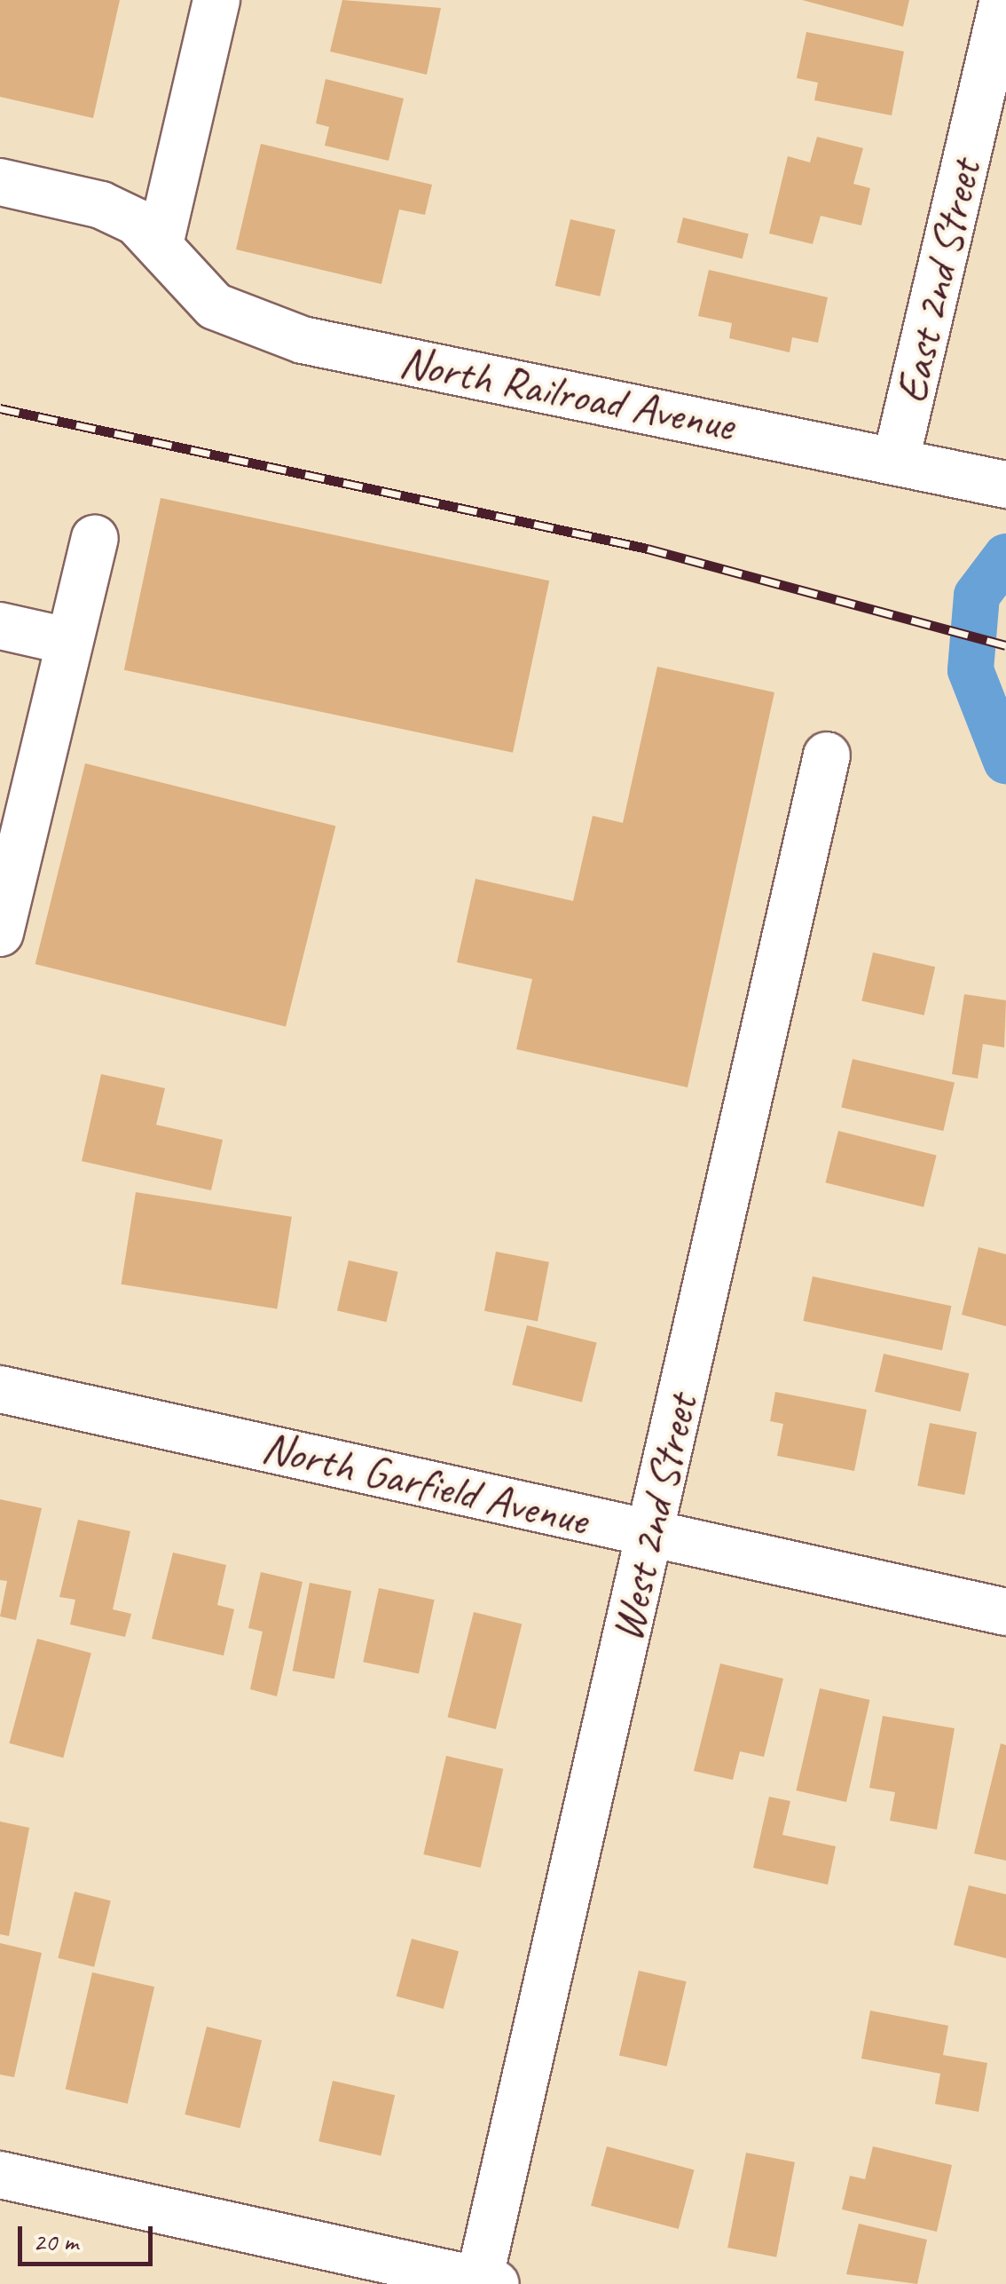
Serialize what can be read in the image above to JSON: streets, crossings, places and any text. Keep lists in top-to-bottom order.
{
  "streets": {
    "street": [
      "East 2nd Street",
      "North Railroad Avenue",
      "North Garfield Avenue",
      "West 2nd Street"
    ]
  },
  "crossings": [
    ["East 2nd Street", "North Railroad Avenue"],
    ["North Garfield Avenue", "West 2nd Street"]
  ],
  "scale_bar": "20 m"
}
